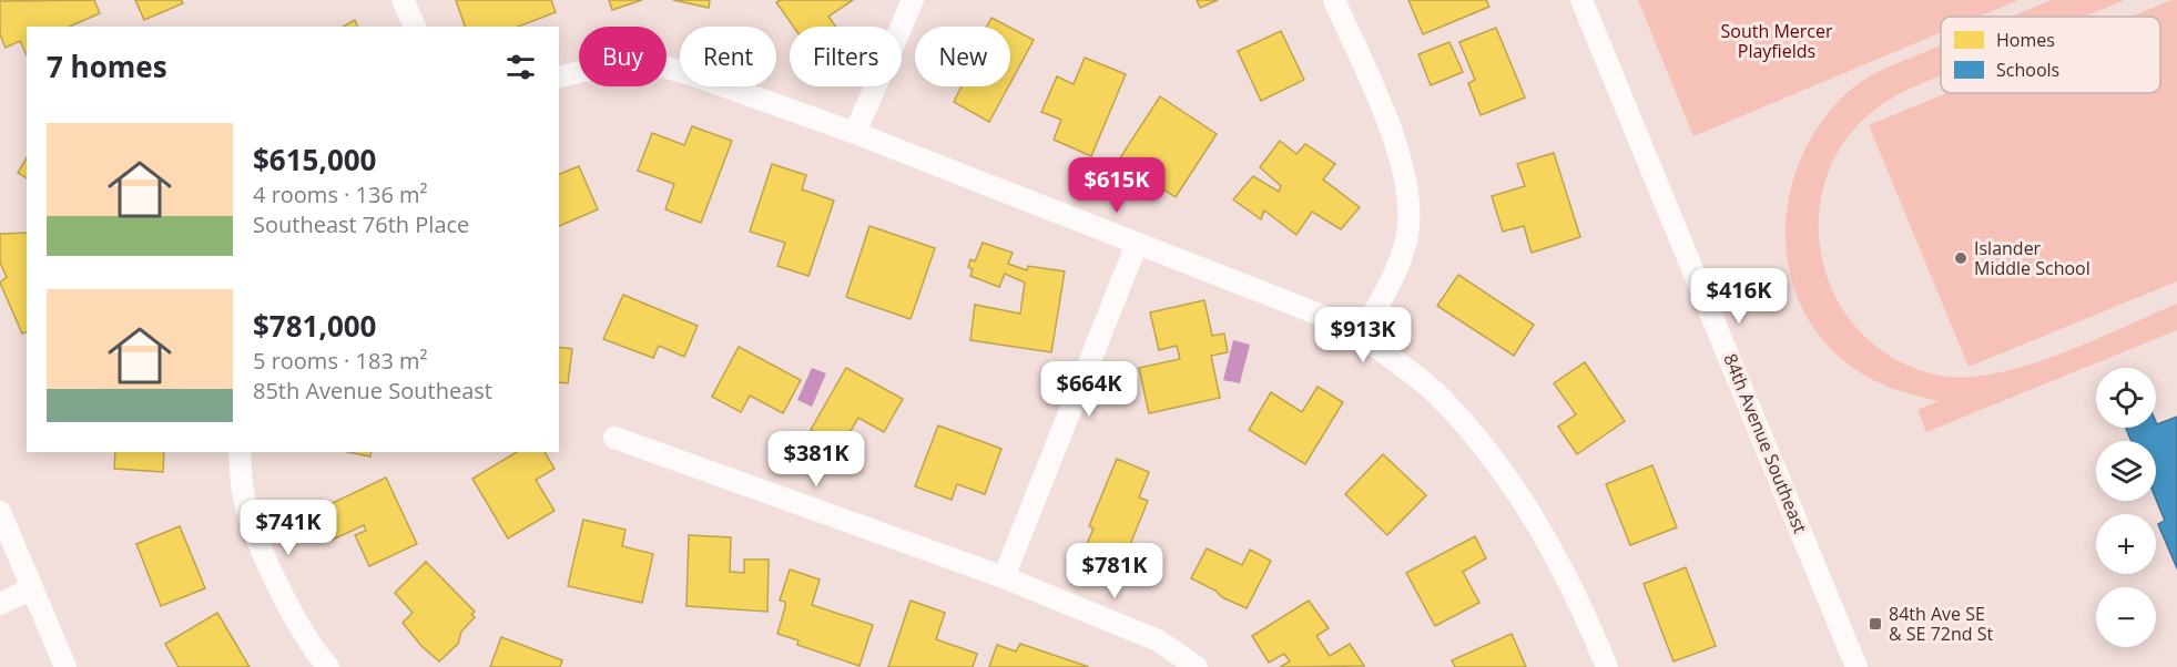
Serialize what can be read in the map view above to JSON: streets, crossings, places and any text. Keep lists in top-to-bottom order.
{
  "streets": {
    "street": ["84th Avenue Southeast"]
  },
  "parks": ["South Mercer Playfields"],
  "places": {
    "other": ["Islander Middle School"],
    "transit": ["84th Ave SE & SE 72nd St"]
  },
  "legend": ["Homes", "Schools"],
  "page": {
    "chip": [
      "Buy",
      "Rent",
      "Filters",
      "New"
    ],
    "heading": "7 homes",
    "list": [
      {
        "name": "$615,000",
        "note": "4 rooms · 136 m² · Southeast 76th Place"
      },
      {
        "name": "$781,000",
        "note": "5 rooms · 183 m² · 85th Avenue Southeast"
      }
    ],
    "price": [
      "$615K",
      "$416K",
      "$913K",
      "$664K",
      "$381K",
      "$741K",
      "$781K"
    ],
    "map_buttons": ["+", "−"]
  }
}
